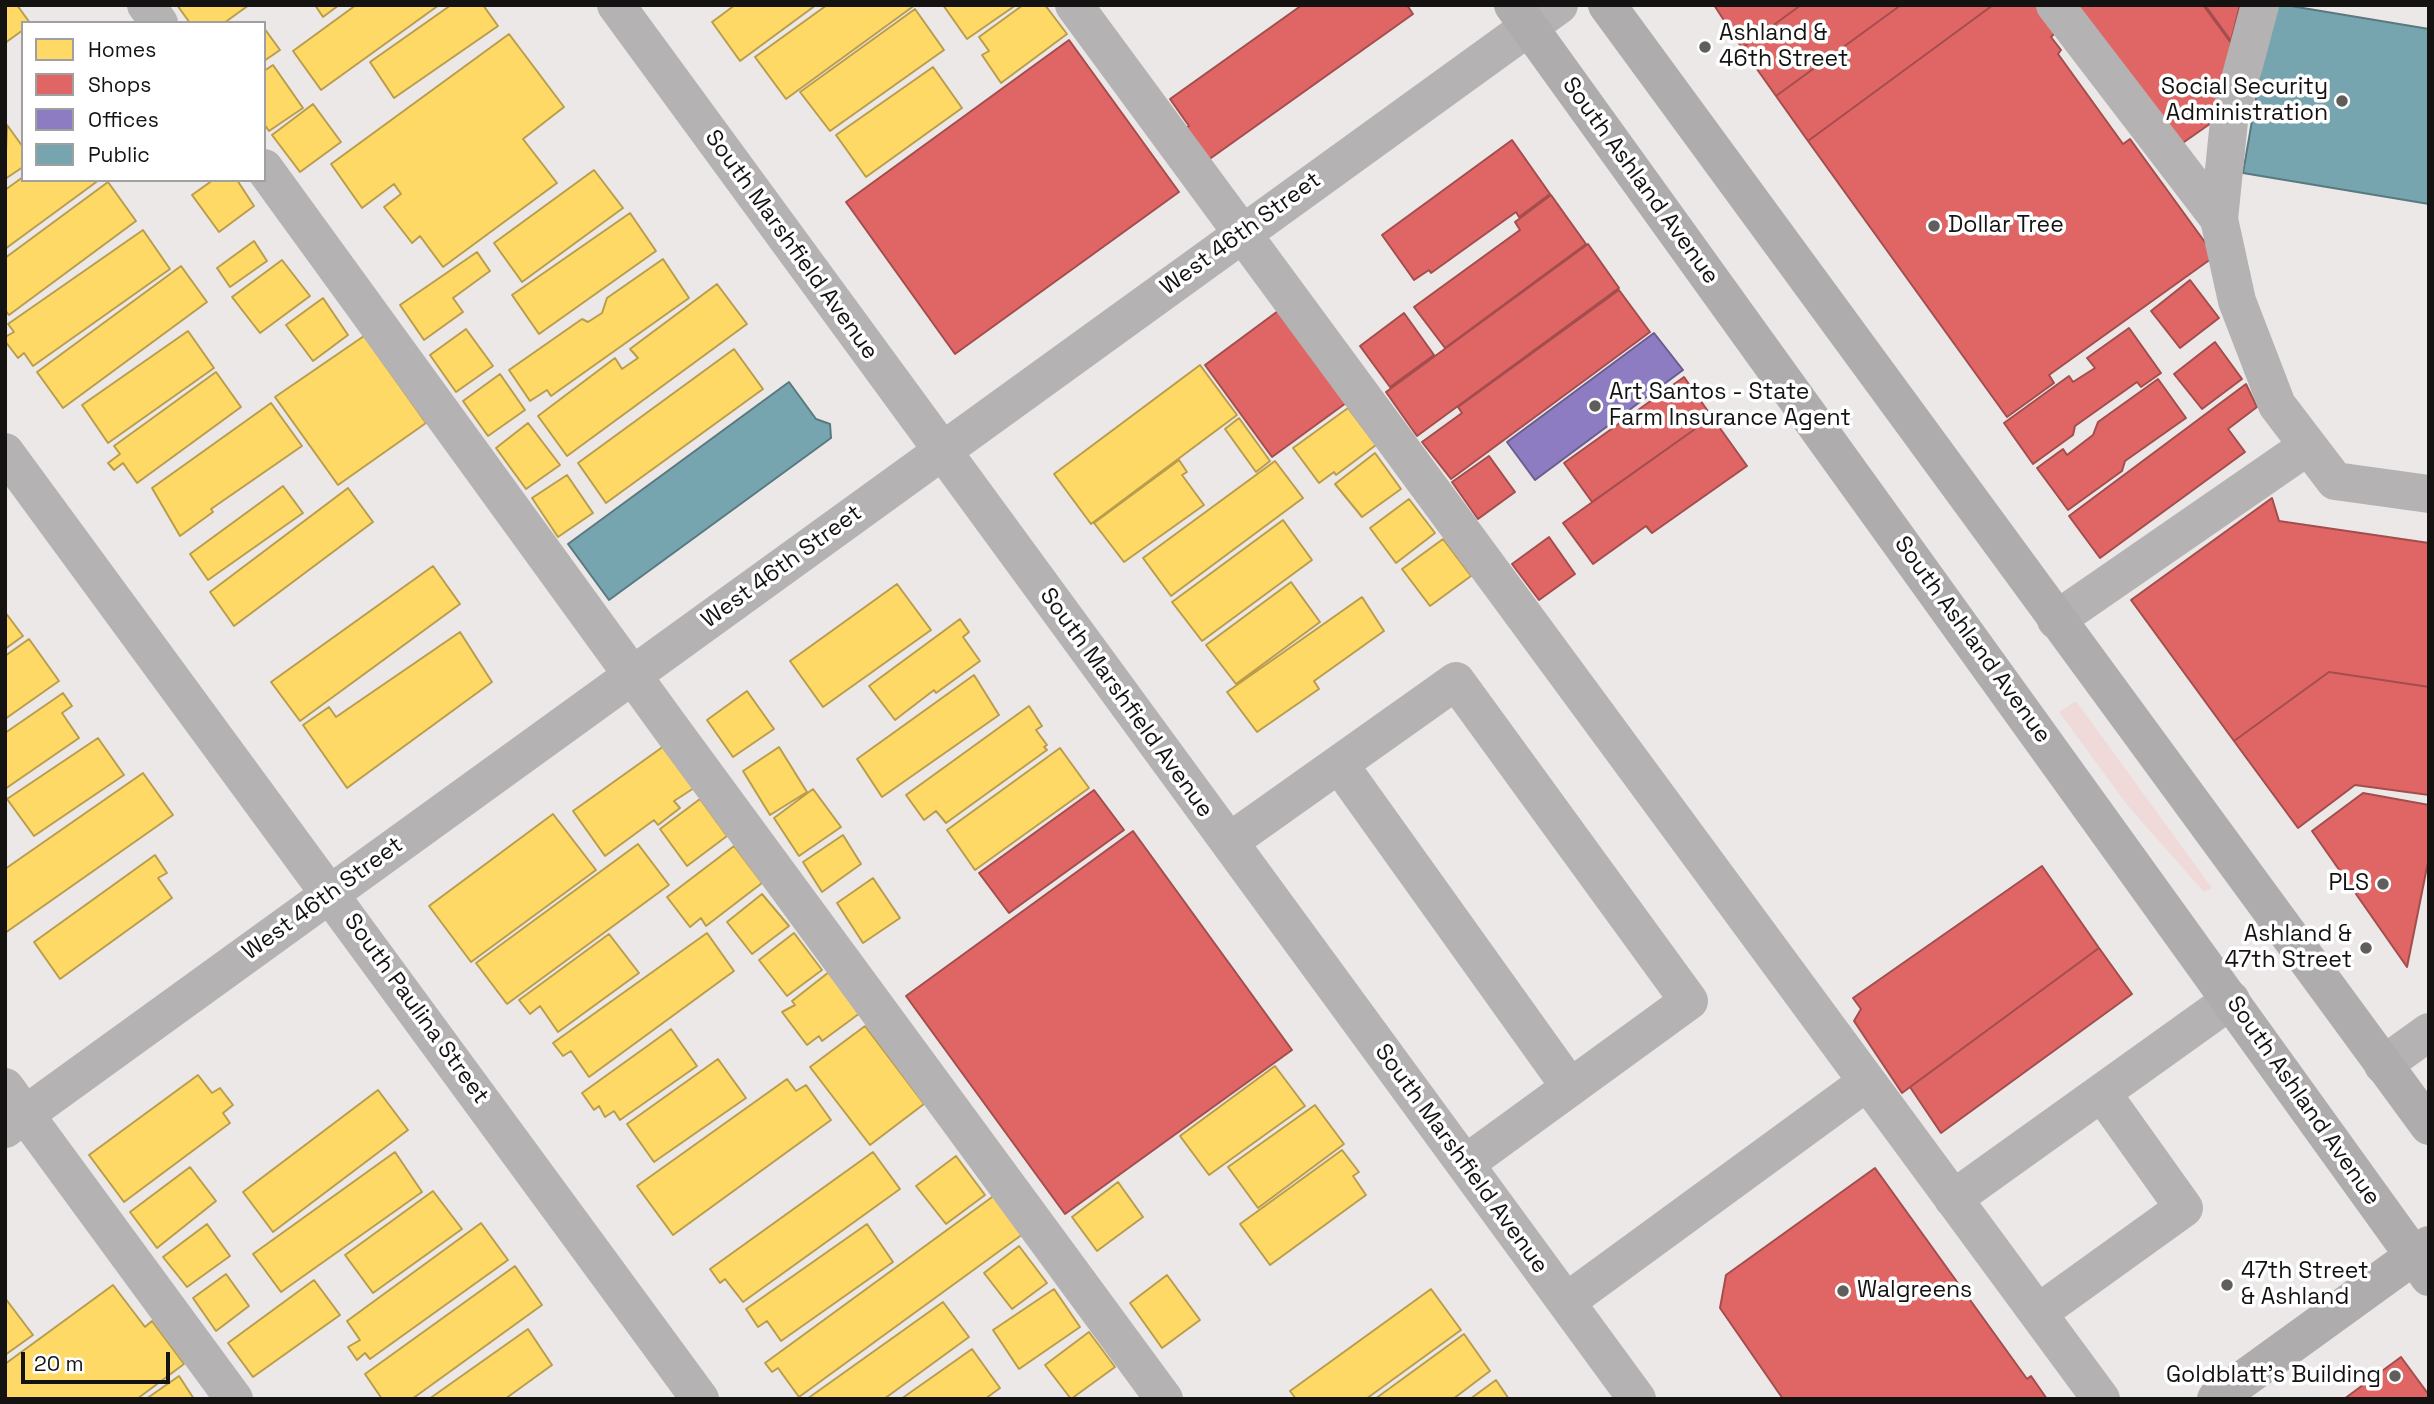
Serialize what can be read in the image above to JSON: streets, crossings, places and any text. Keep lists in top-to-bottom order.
{
  "streets": {
    "main road": ["South Ashland Avenue"],
    "street": ["West 46th Street", "South Marshfield Avenue", "South Paulina Street"]
  },
  "crossings": [
    ["South Ashland Avenue", "West 46th Street"],
    ["West 46th Street", "South Marshfield Avenue"],
    ["West 46th Street", "South Paulina Street"]
  ],
  "places": [
    "Ashland & 46th Street",
    "Social Security Administration",
    "Dollar Tree",
    "Art Santos - State Farm Insurance Agent",
    "PLS",
    "Ashland & 47th Street",
    "47th Street & Ashland",
    "Walgreens",
    "Goldblatt's Building"
  ],
  "legend": [
    "Homes",
    "Shops",
    "Offices",
    "Public"
  ],
  "scale_bar": "20 m"
}
